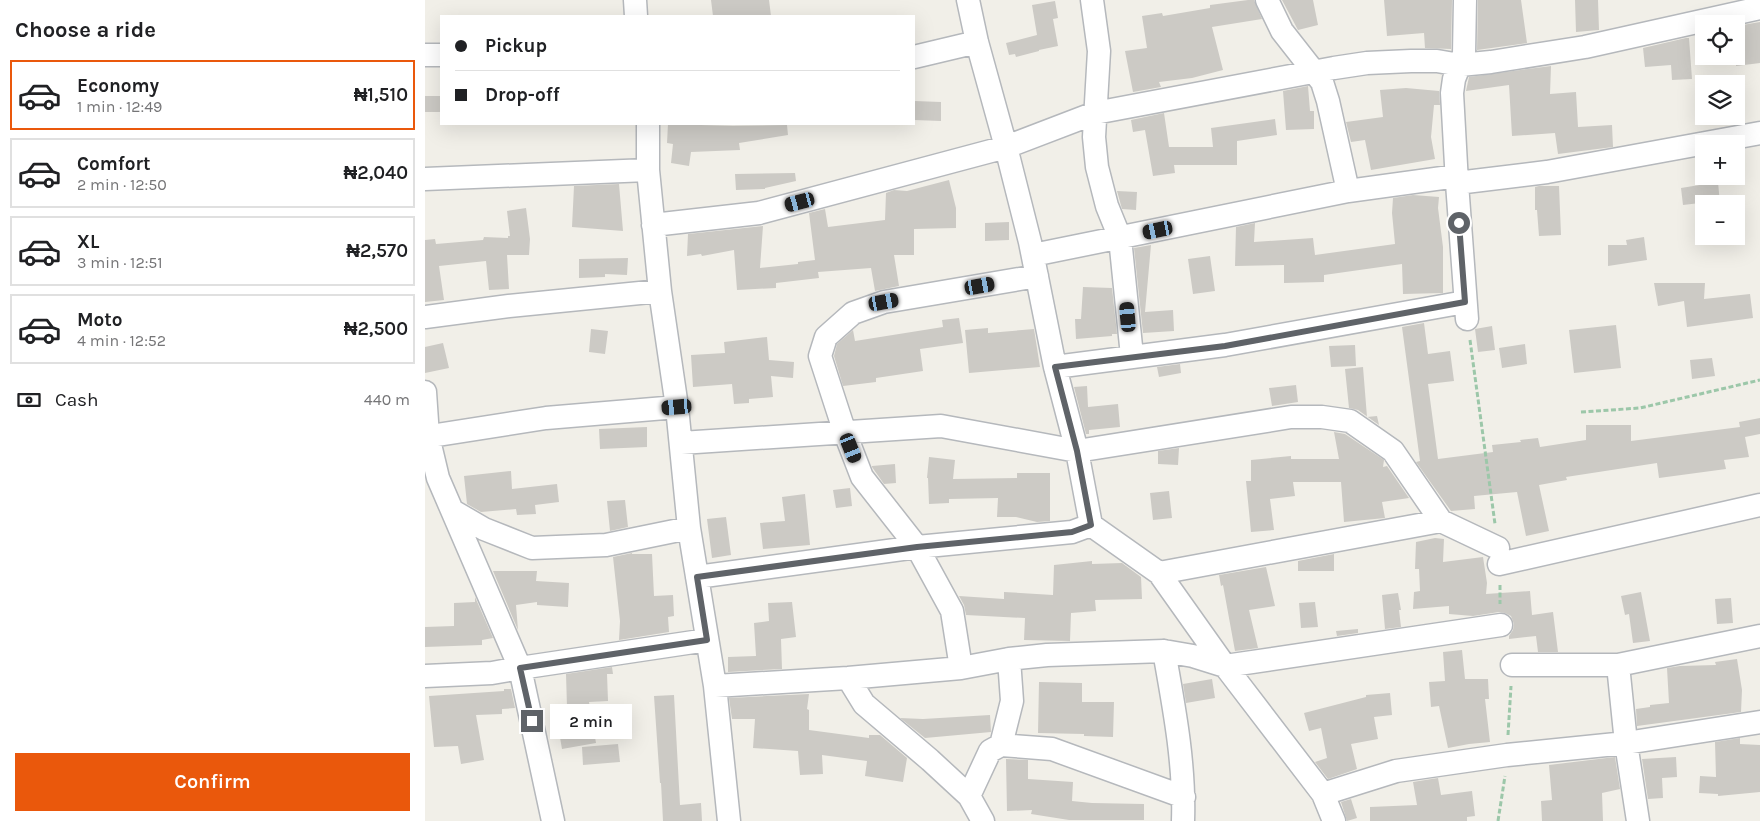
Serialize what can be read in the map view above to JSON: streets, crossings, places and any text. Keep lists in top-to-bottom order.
{
  "page": {
    "heading": "Choose a ride",
    "map_buttons": ["+", "−"],
    "banner": ["Pickup", "Drop-off"],
    "list": [
      {
        "name": "Economy",
        "note": "1 min · 12:49",
        "value": "₦1,510"
      },
      {
        "name": "Comfort",
        "note": "2 min · 12:50",
        "value": "₦2,040"
      },
      {
        "name": "XL",
        "note": "3 min · 12:51",
        "value": "₦2,570"
      },
      {
        "name": "Moto",
        "note": "4 min · 12:52",
        "value": "₦2,500"
      }
    ],
    "pay": ["Cash", "440 m"],
    "bubble": "2 min",
    "buttons": "Confirm"
  }
}
